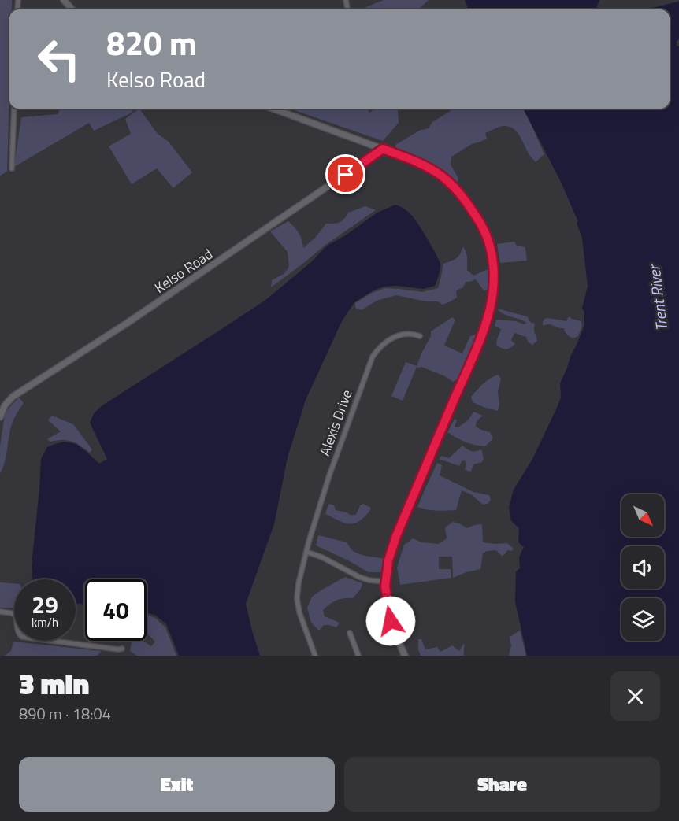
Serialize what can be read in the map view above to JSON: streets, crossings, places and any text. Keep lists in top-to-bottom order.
{
  "streets": {
    "street": ["Kelso Road", "Alexis Drive"]
  },
  "water": ["Trent River"],
  "north": "bottom right",
  "page": {
    "turn": ["820 m", "Kelso Road"],
    "speed": "29 km/h",
    "limit": "40",
    "heading": ["3 min", "890 m · 18:04"],
    "buttons": ["Exit", "Share"]
  }
}
